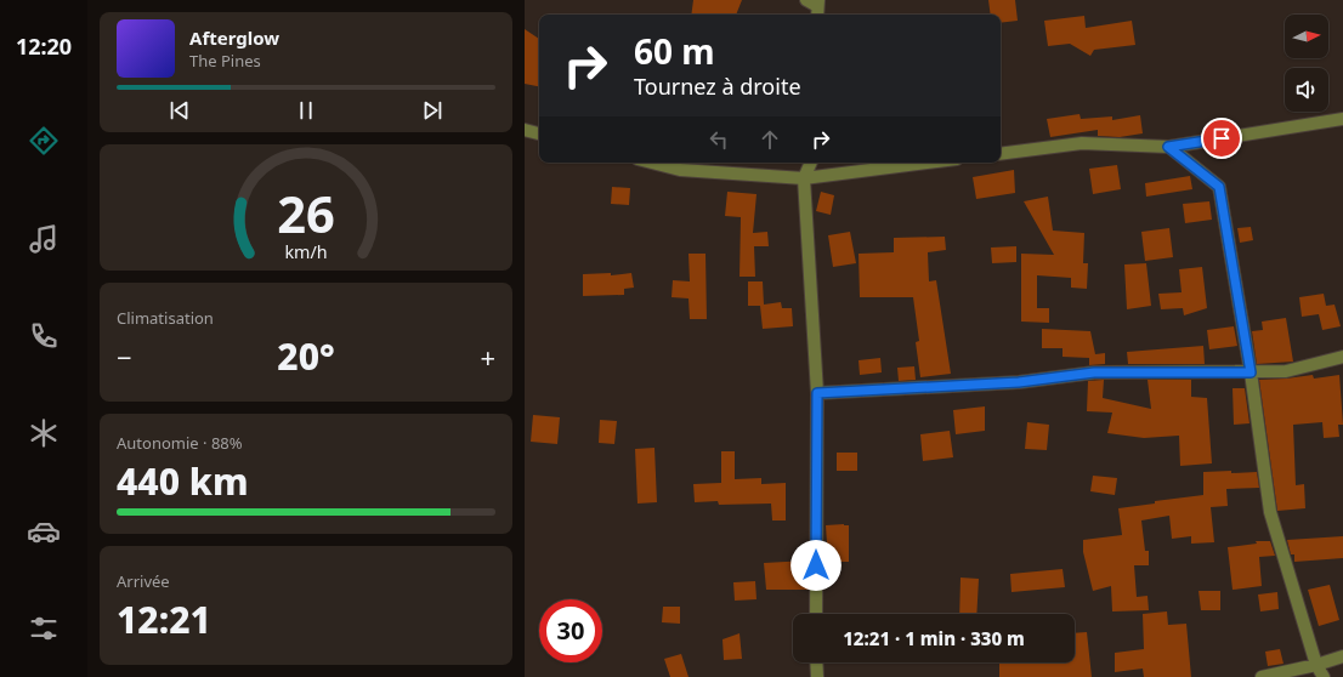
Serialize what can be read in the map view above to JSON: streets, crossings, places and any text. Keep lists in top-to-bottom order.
{
  "north": "right",
  "page": {
    "tabs": "12:20",
    "turn": ["60 m", "Tournez à droite"],
    "song": ["Afterglow", "The Pines"],
    "tile": [
      "Climatisation",
      ["Autonomie · 88%", "440 km"],
      ["Arrivée", "12:21"]
    ],
    "heat": ["−", "20°", "+"],
    "limit": "30",
    "trip": "12:21 · 1 min · 330 m",
    "gauge": ["26", "km/h"]
  }
}
